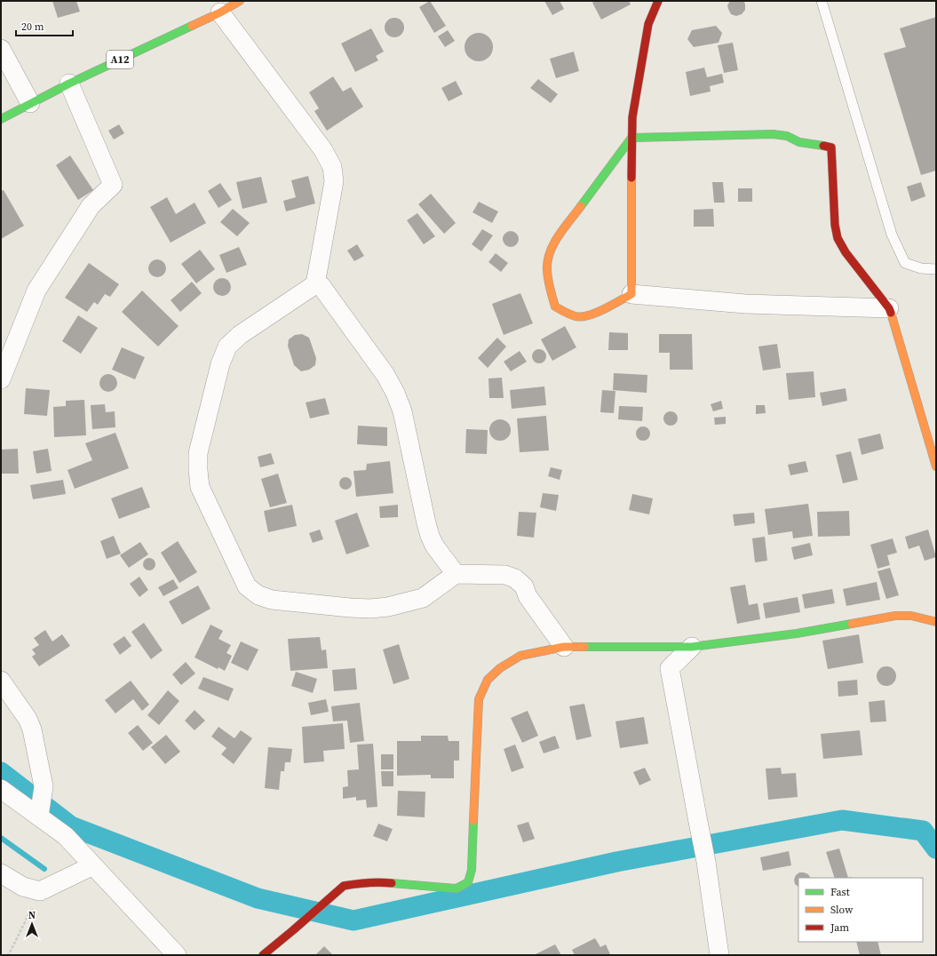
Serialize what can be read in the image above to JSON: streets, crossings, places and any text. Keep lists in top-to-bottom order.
{
  "streets": {
    "street": ["A12"]
  },
  "legend": ["Fast", "Slow", "Jam"],
  "scale_bar": "20 m",
  "north": "top"
}
